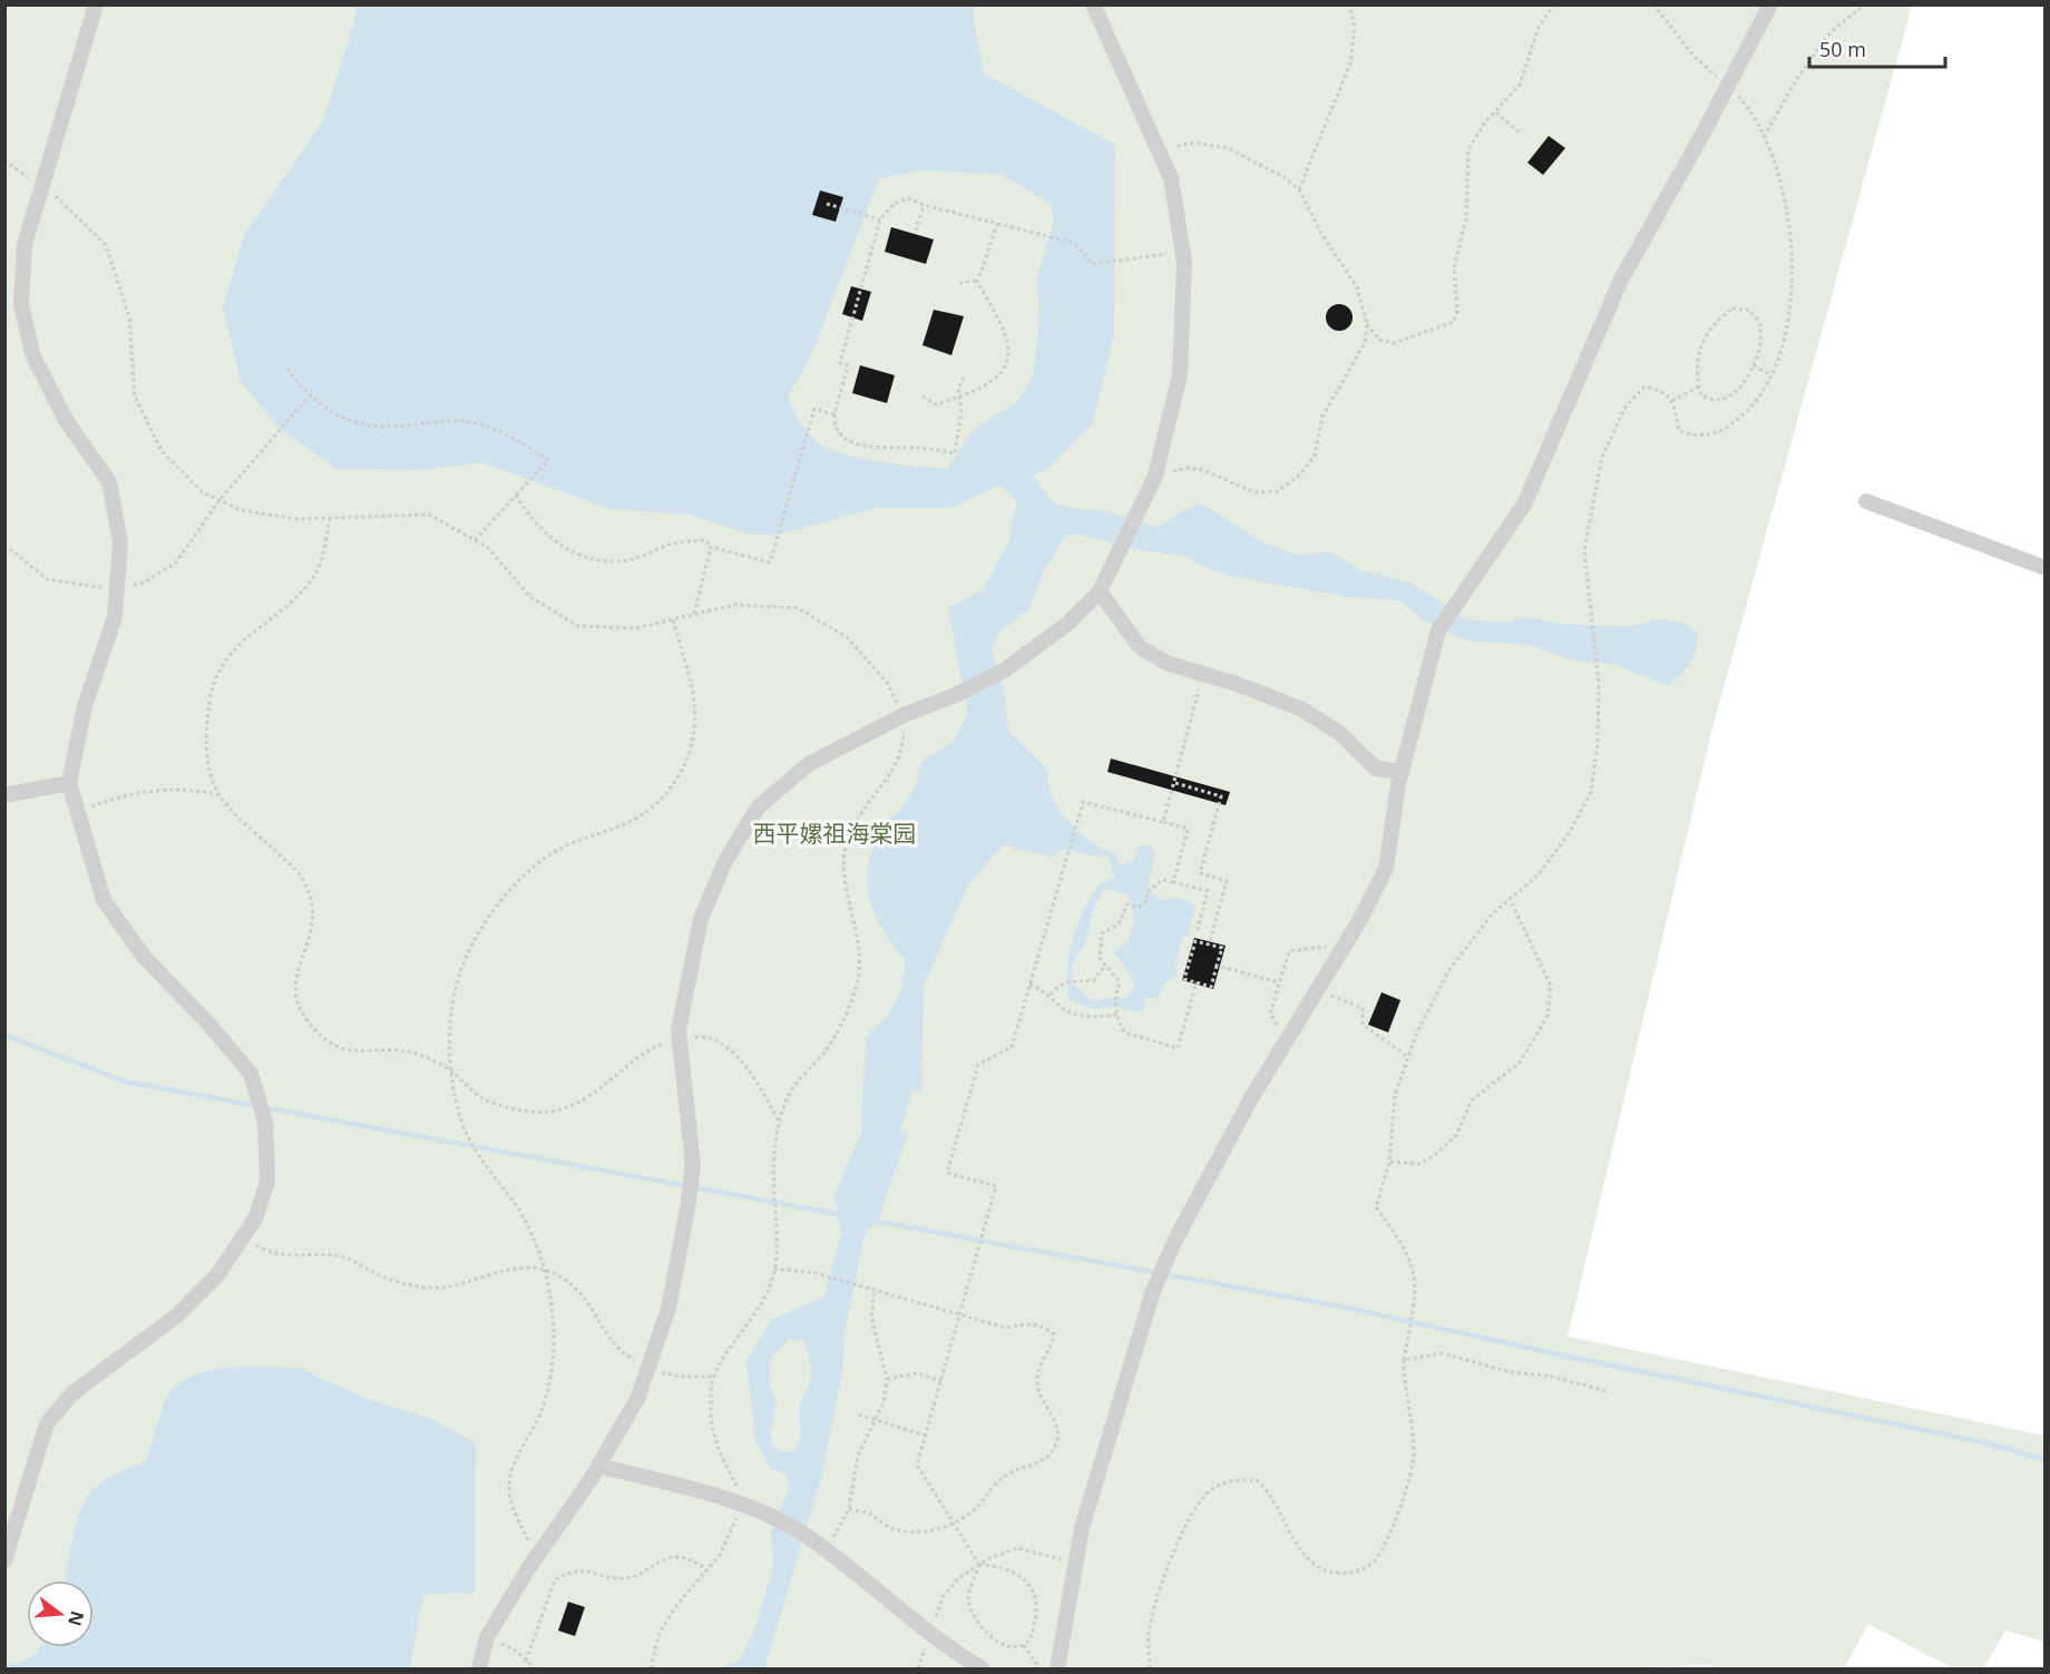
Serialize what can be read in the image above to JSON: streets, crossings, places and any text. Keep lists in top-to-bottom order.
{
  "parks": ["西平嫘祖海棠园"],
  "scale_bar": "50 m",
  "north": "right"
}
